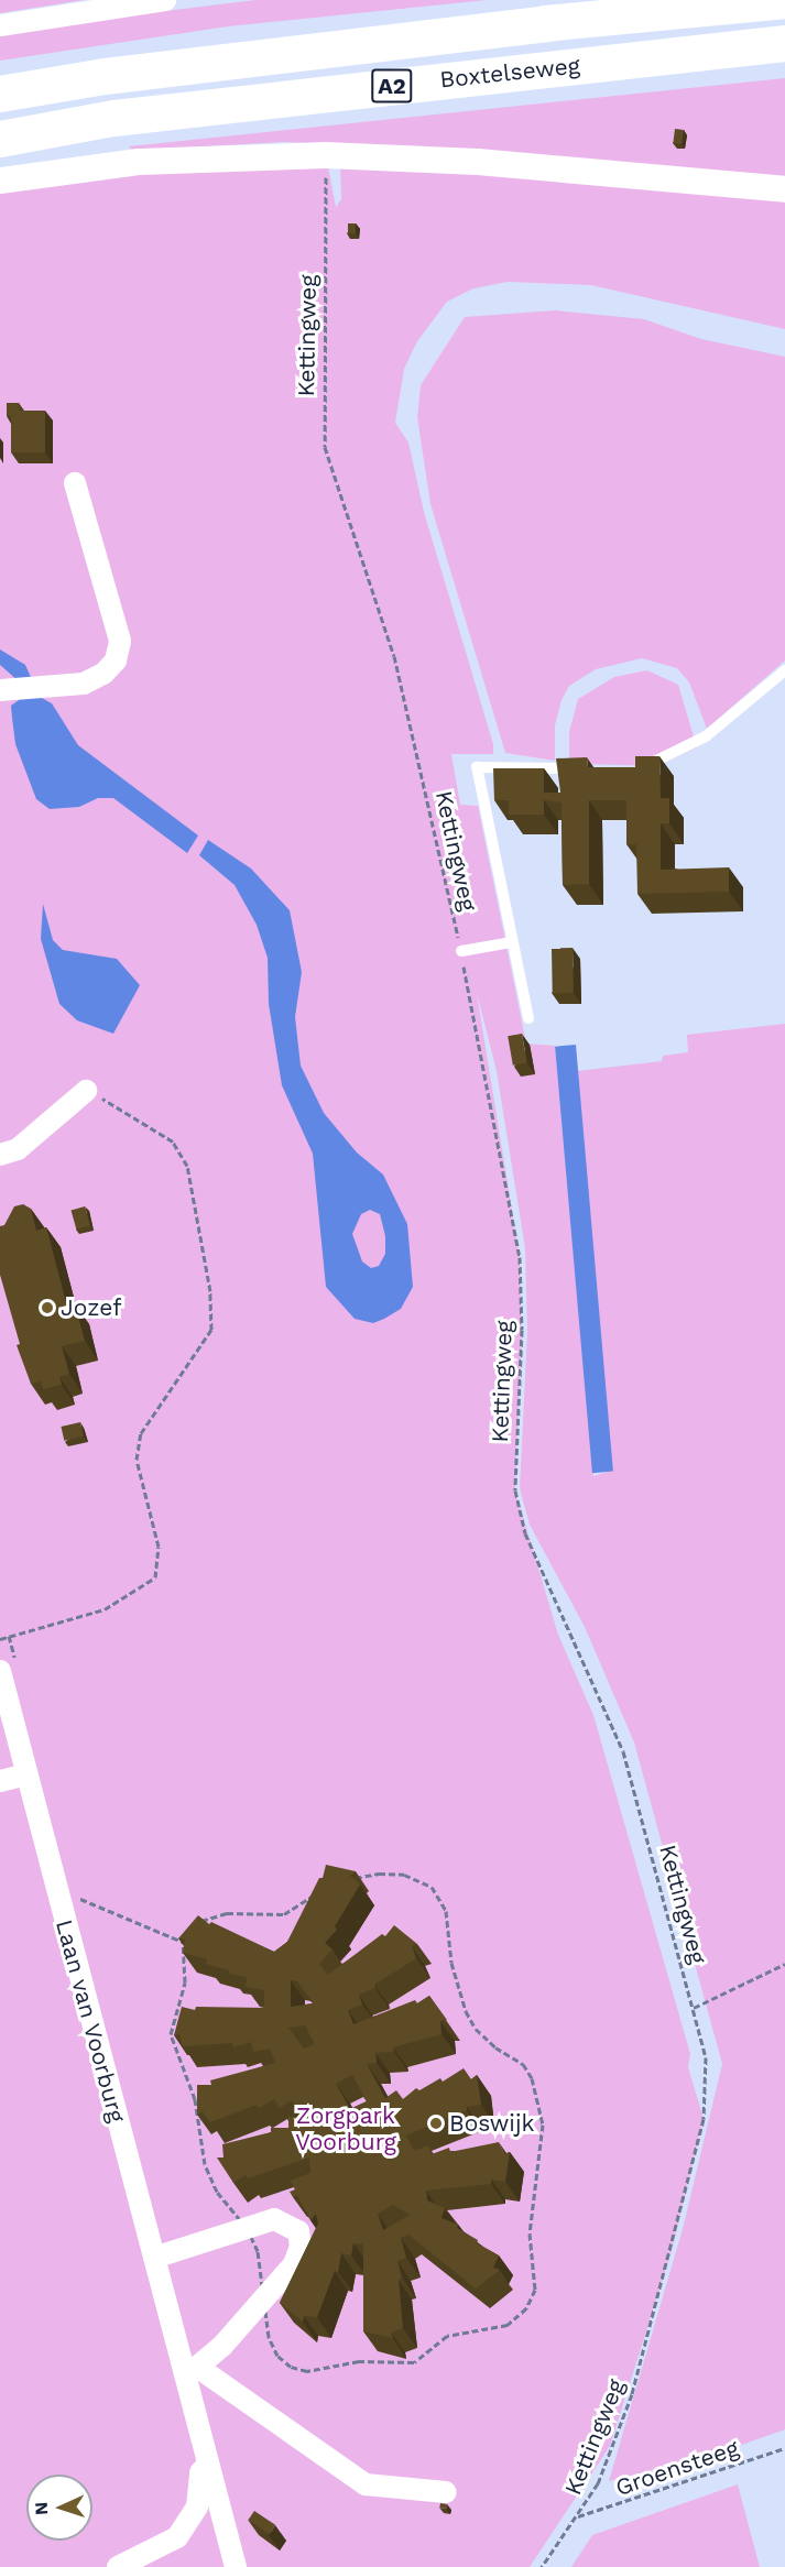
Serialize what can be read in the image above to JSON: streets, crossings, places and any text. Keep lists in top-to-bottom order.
{
  "streets": {
    "highway": ["Boxtelseweg", "A2"],
    "street": ["Laan van Voorburg"],
    "path": ["Kettingweg", "Groensteeg"]
  },
  "crossings": [
    ["Kettingweg", "Groensteeg"]
  ],
  "parks": ["Zorgpark Voorburg"],
  "places": ["Jozef", "Boswijk"],
  "north": "left"
}
